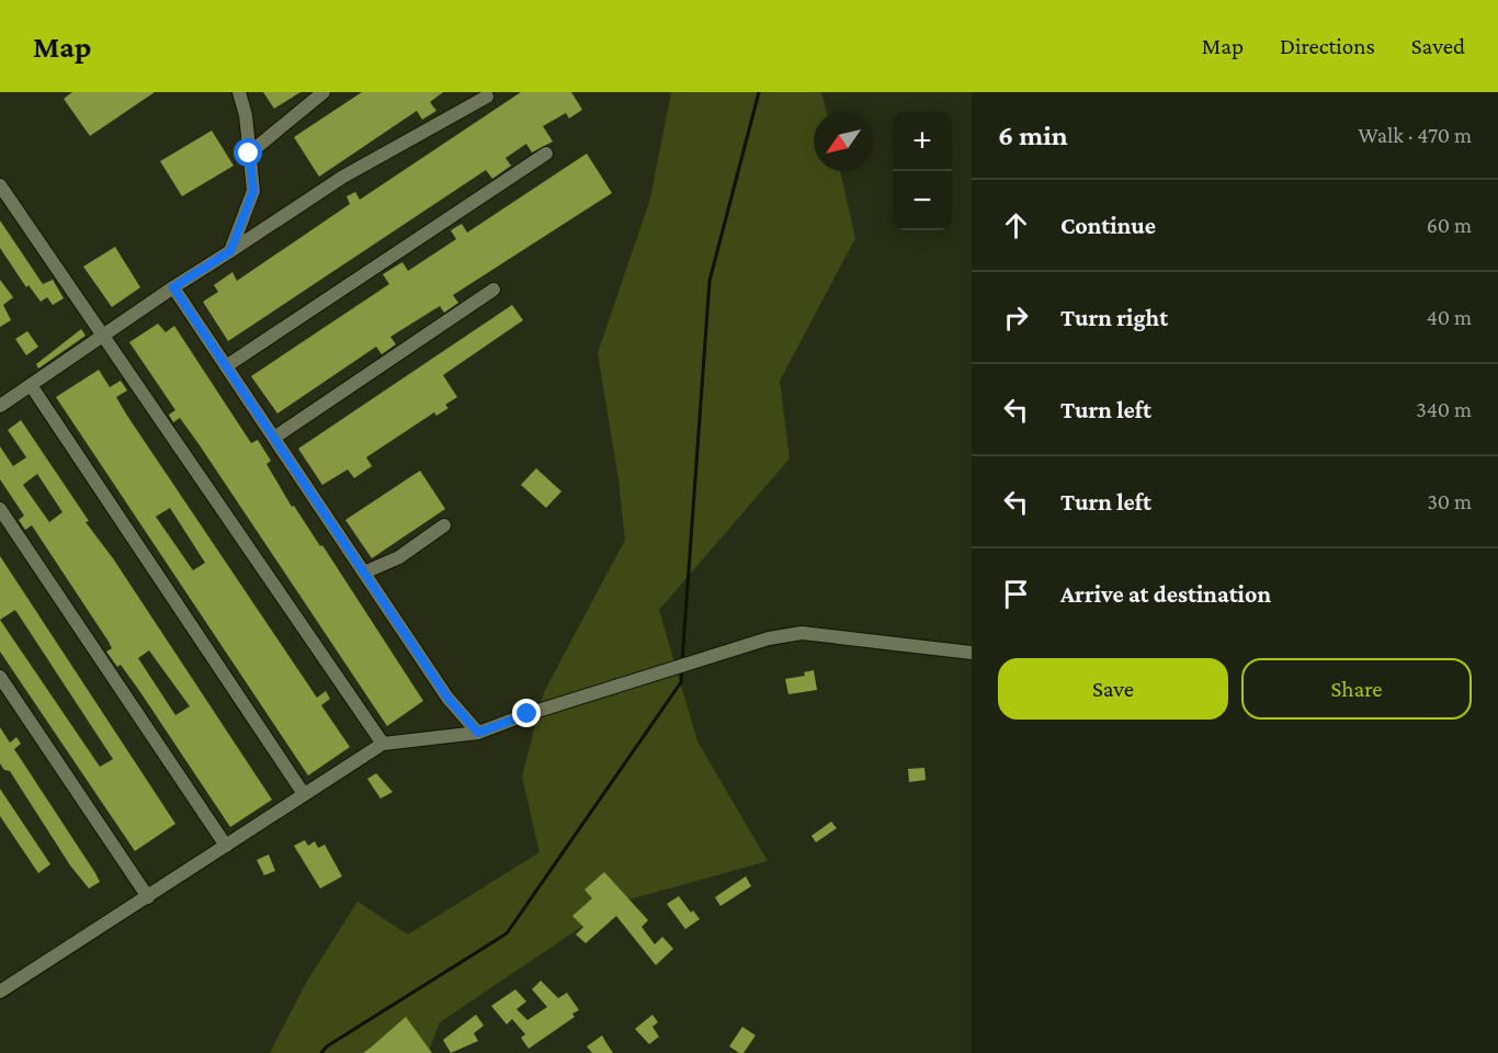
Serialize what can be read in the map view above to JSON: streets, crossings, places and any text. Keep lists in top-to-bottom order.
{
  "north": "bottom left",
  "page": {
    "header": "Map",
    "nav": ["Map", "Directions", "Saved"],
    "heading": ["6 min", "Walk · 470 m"],
    "map_buttons": ["+", "−"],
    "list": [
      ["Continue", "60 m"],
      ["Turn right", "40 m"],
      ["Turn left", "340 m"],
      ["Turn left", "30 m"],
      "Arrive at destination"
    ],
    "buttons": ["Save", "Share"]
  }
}
